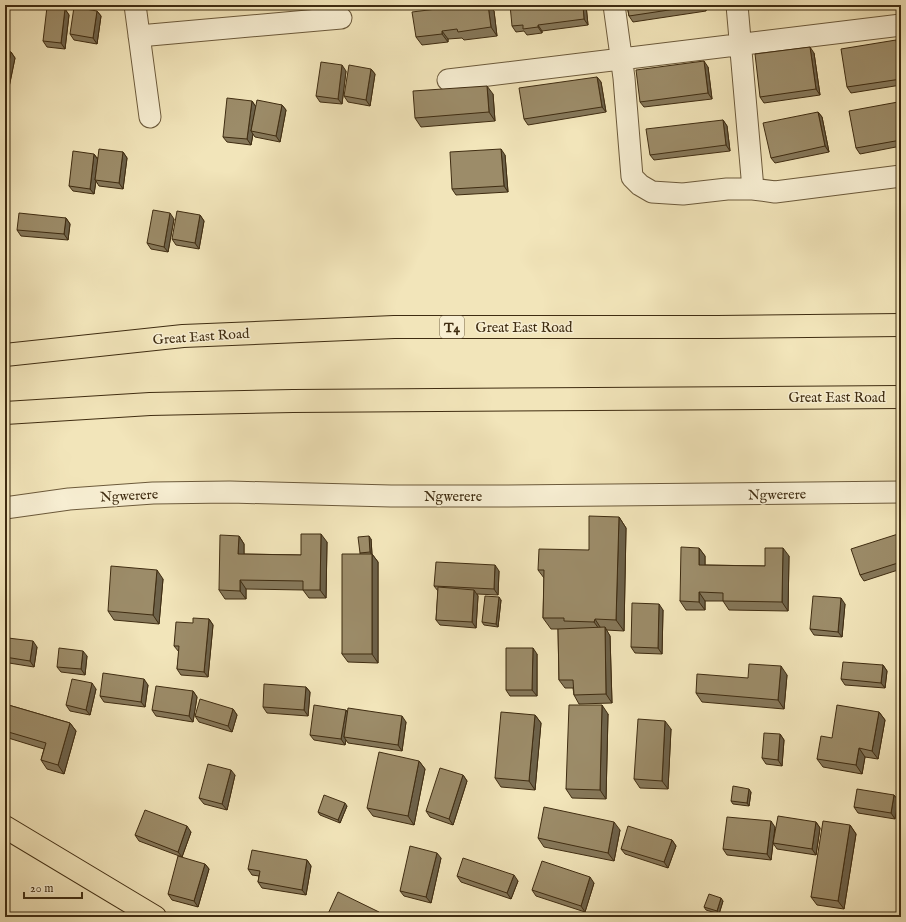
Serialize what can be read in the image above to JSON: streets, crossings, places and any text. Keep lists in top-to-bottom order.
{
  "streets": {
    "main road": ["T4", "Great East Road"],
    "street": ["Ngwerere"]
  },
  "scale_bar": "20 m"
}
